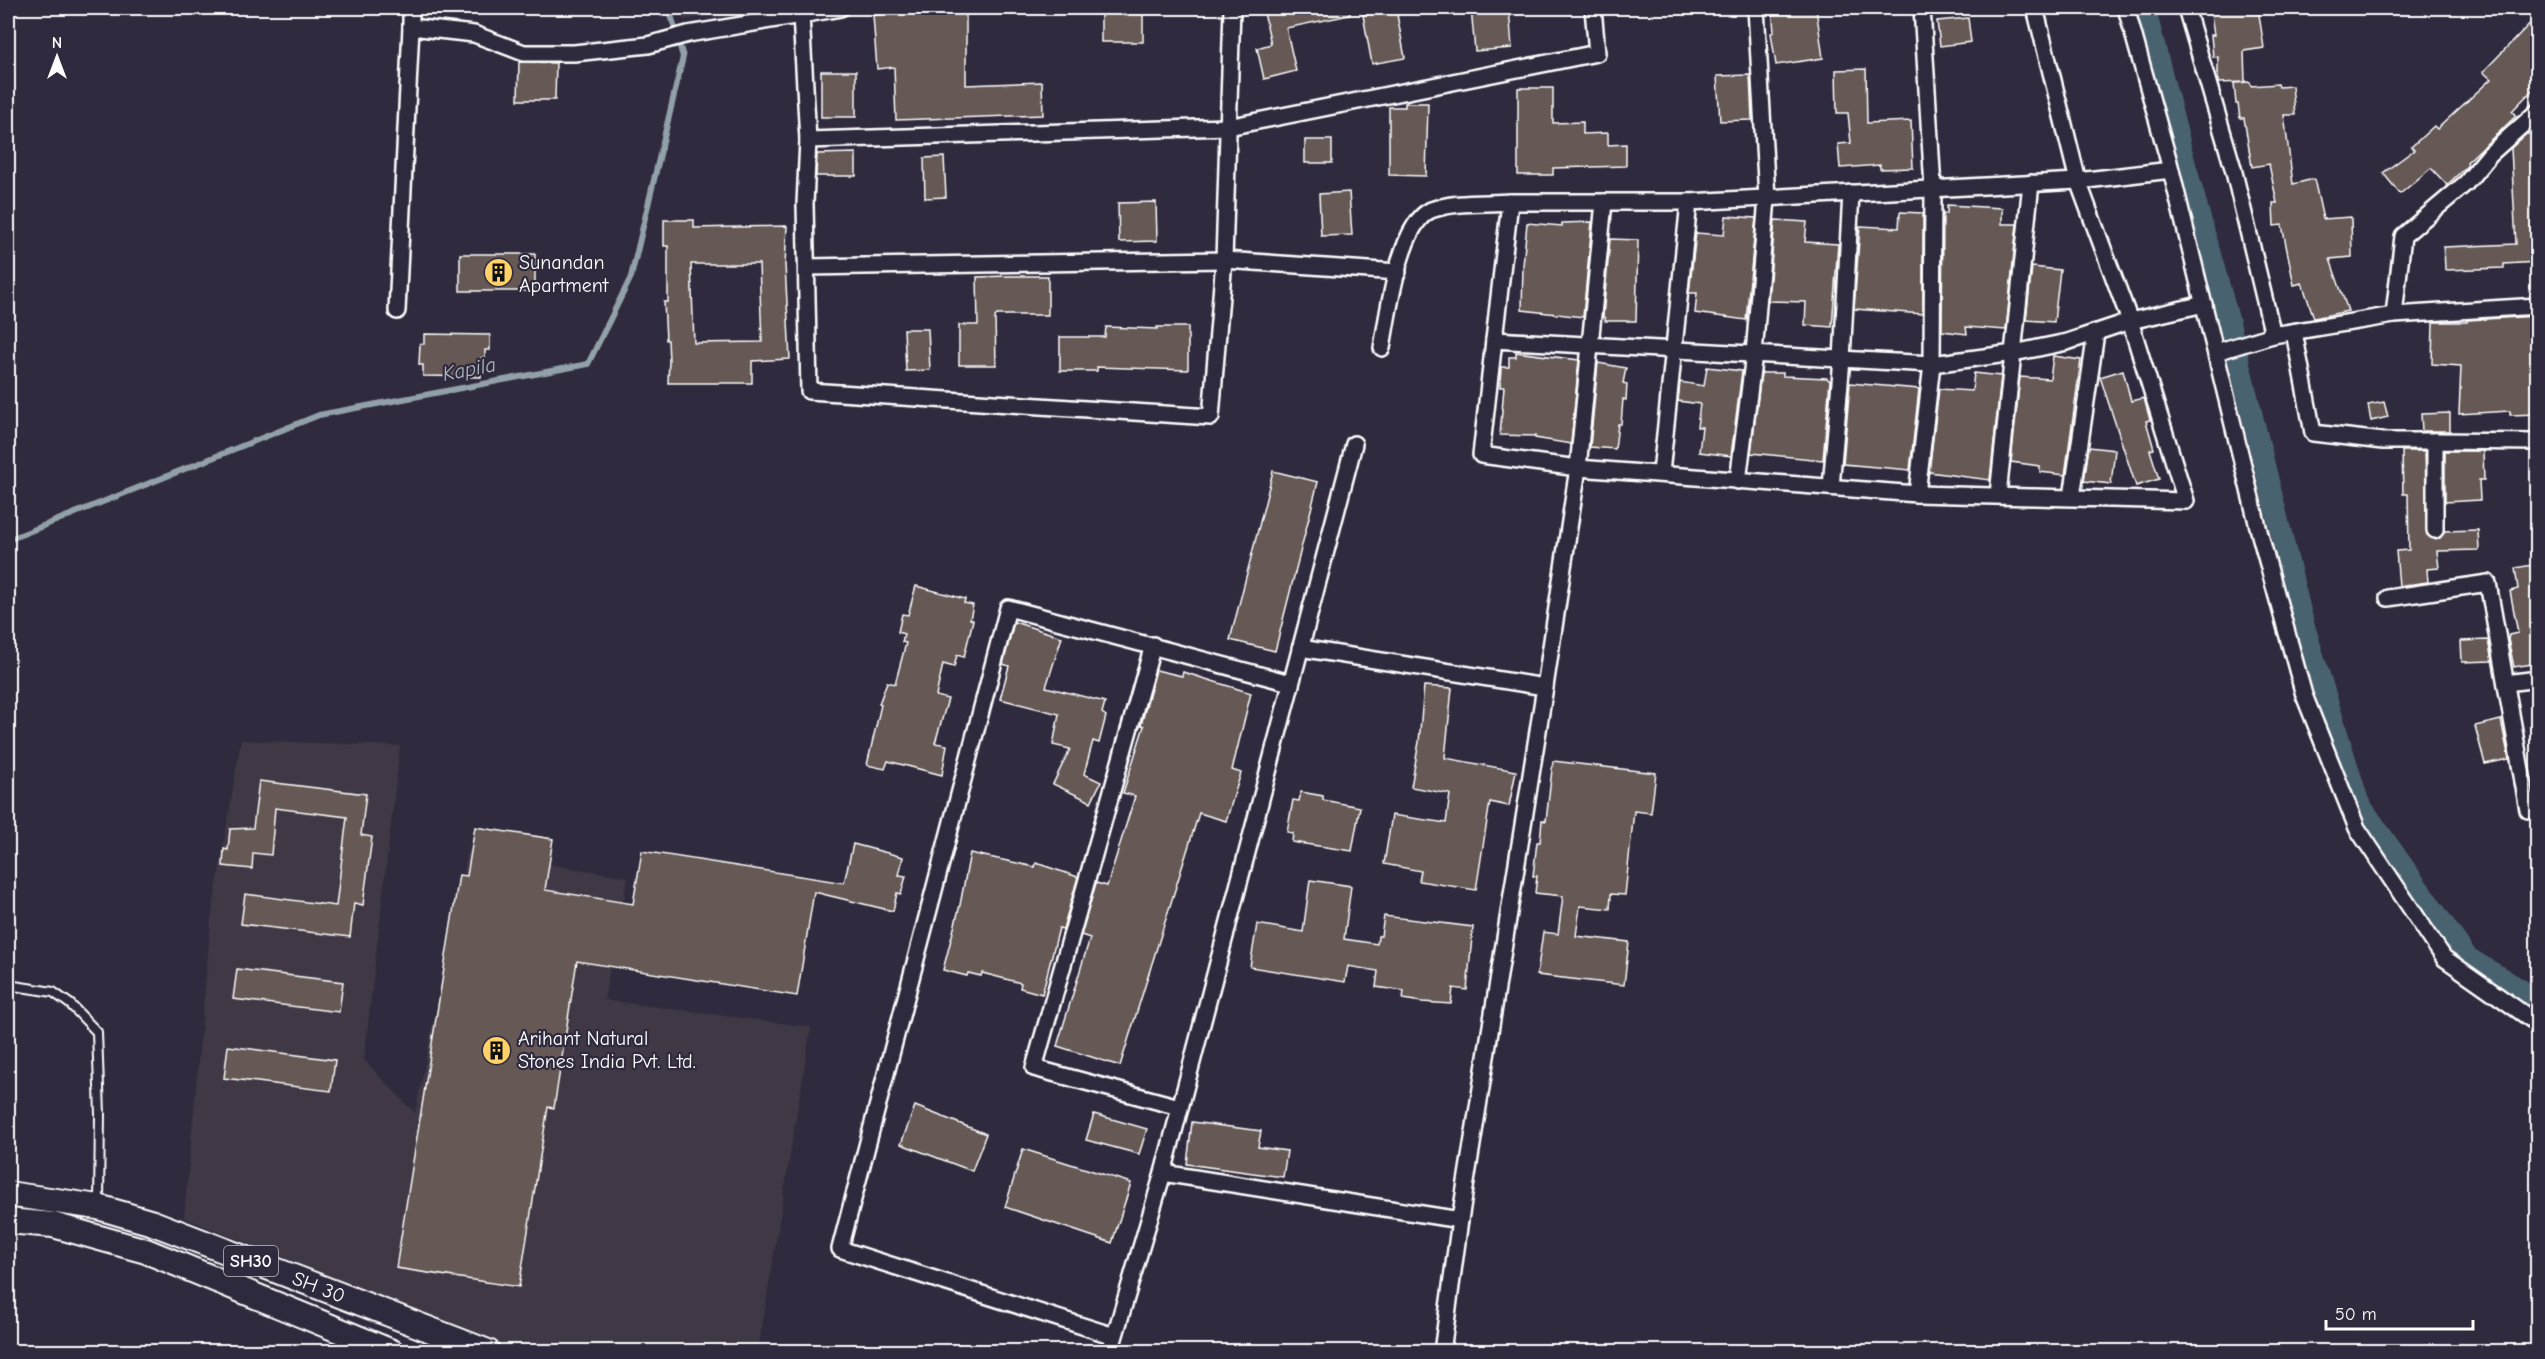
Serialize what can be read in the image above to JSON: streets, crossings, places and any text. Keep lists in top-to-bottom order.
{
  "streets": {
    "main road": ["SH30", "SH 30"]
  },
  "water": ["Kapila"],
  "places": {
    "building": ["Sunandan Apartment", "Arihant Natural Stones India Pvt. Ltd."]
  },
  "scale_bar": "50 m",
  "north": "top"
}
